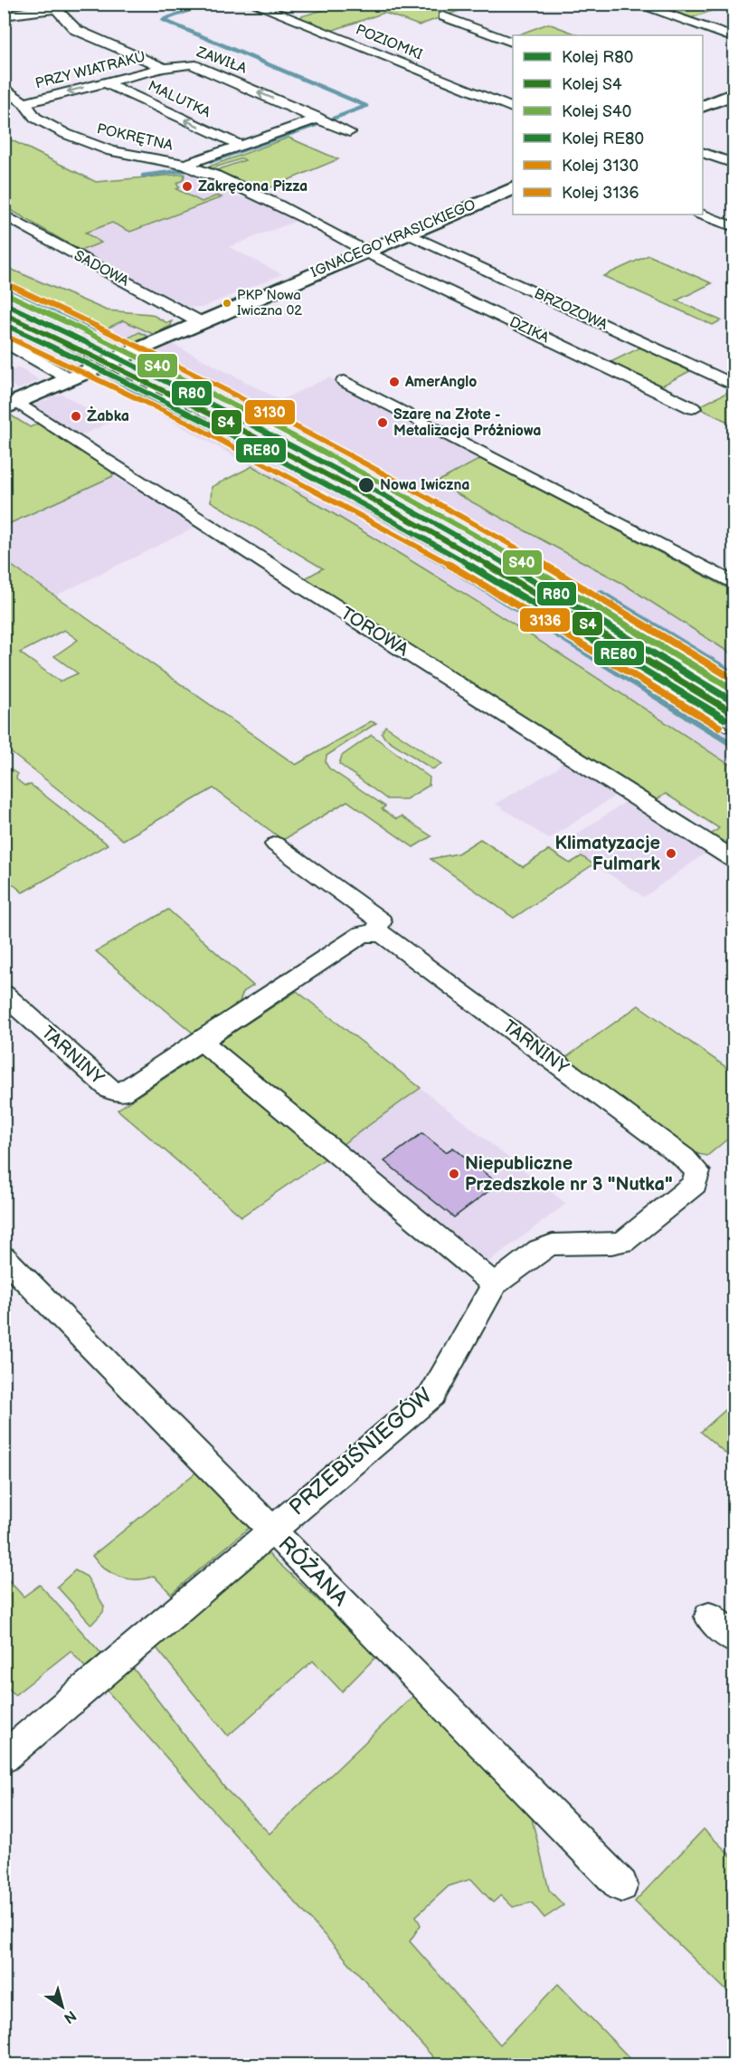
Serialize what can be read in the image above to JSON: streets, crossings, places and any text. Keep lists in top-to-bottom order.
{
  "streets": {
    "street": [
      "POZIOMKI",
      "ZAWIŁA",
      "PRZY WIATRAKU",
      "MALUTKA",
      "POKRĘTNA",
      "IGNACEGO KRASICKIEGO",
      "SADOWA",
      "BRZOZOWA",
      "DZIKA",
      "TOROWA",
      "TARNINY",
      "PRZEBIŚNIEGÓW",
      "RÓŻANA"
    ]
  },
  "crossings": [
    ["ZAWIŁA", "PRZY WIATRAKU"],
    ["PRZY WIATRAKU", "MALUTKA"],
    ["PRZY WIATRAKU", "POKRĘTNA"],
    ["MALUTKA", "POKRĘTNA"],
    ["POKRĘTNA", "DZIKA"],
    ["IGNACEGO KRASICKIEGO", "SADOWA"],
    ["IGNACEGO KRASICKIEGO", "BRZOZOWA"],
    ["IGNACEGO KRASICKIEGO", "DZIKA"],
    ["IGNACEGO KRASICKIEGO", "TOROWA"],
    ["TARNINY", "PRZEBIŚNIEGÓW"],
    ["PRZEBIŚNIEGÓW", "RÓŻANA"]
  ],
  "one_way": ["ZAWIŁA", "MALUTKA"],
  "places": [
    "Zakręcona Pizza",
    "PKP Nowa Iwiczna 02",
    "AmerAnglo",
    "Żabka",
    "Szare na Złote - Metalizacja Próżniowa",
    "Nowa Iwiczna",
    "Klimatyzacje Fulmark",
    "Niepubliczne Przedszkole nr 3 \"Nutka\""
  ],
  "lines": [
    "rail line 3130",
    "rail line S40",
    "rail line R80",
    "rail line S4",
    "rail line RE80",
    "rail line 3136"
  ],
  "legend": [
    "Kolej R80",
    "Kolej S4",
    "Kolej S40",
    "Kolej RE80",
    "Kolej 3130",
    "Kolej 3136"
  ],
  "north": "bottom right"
}
